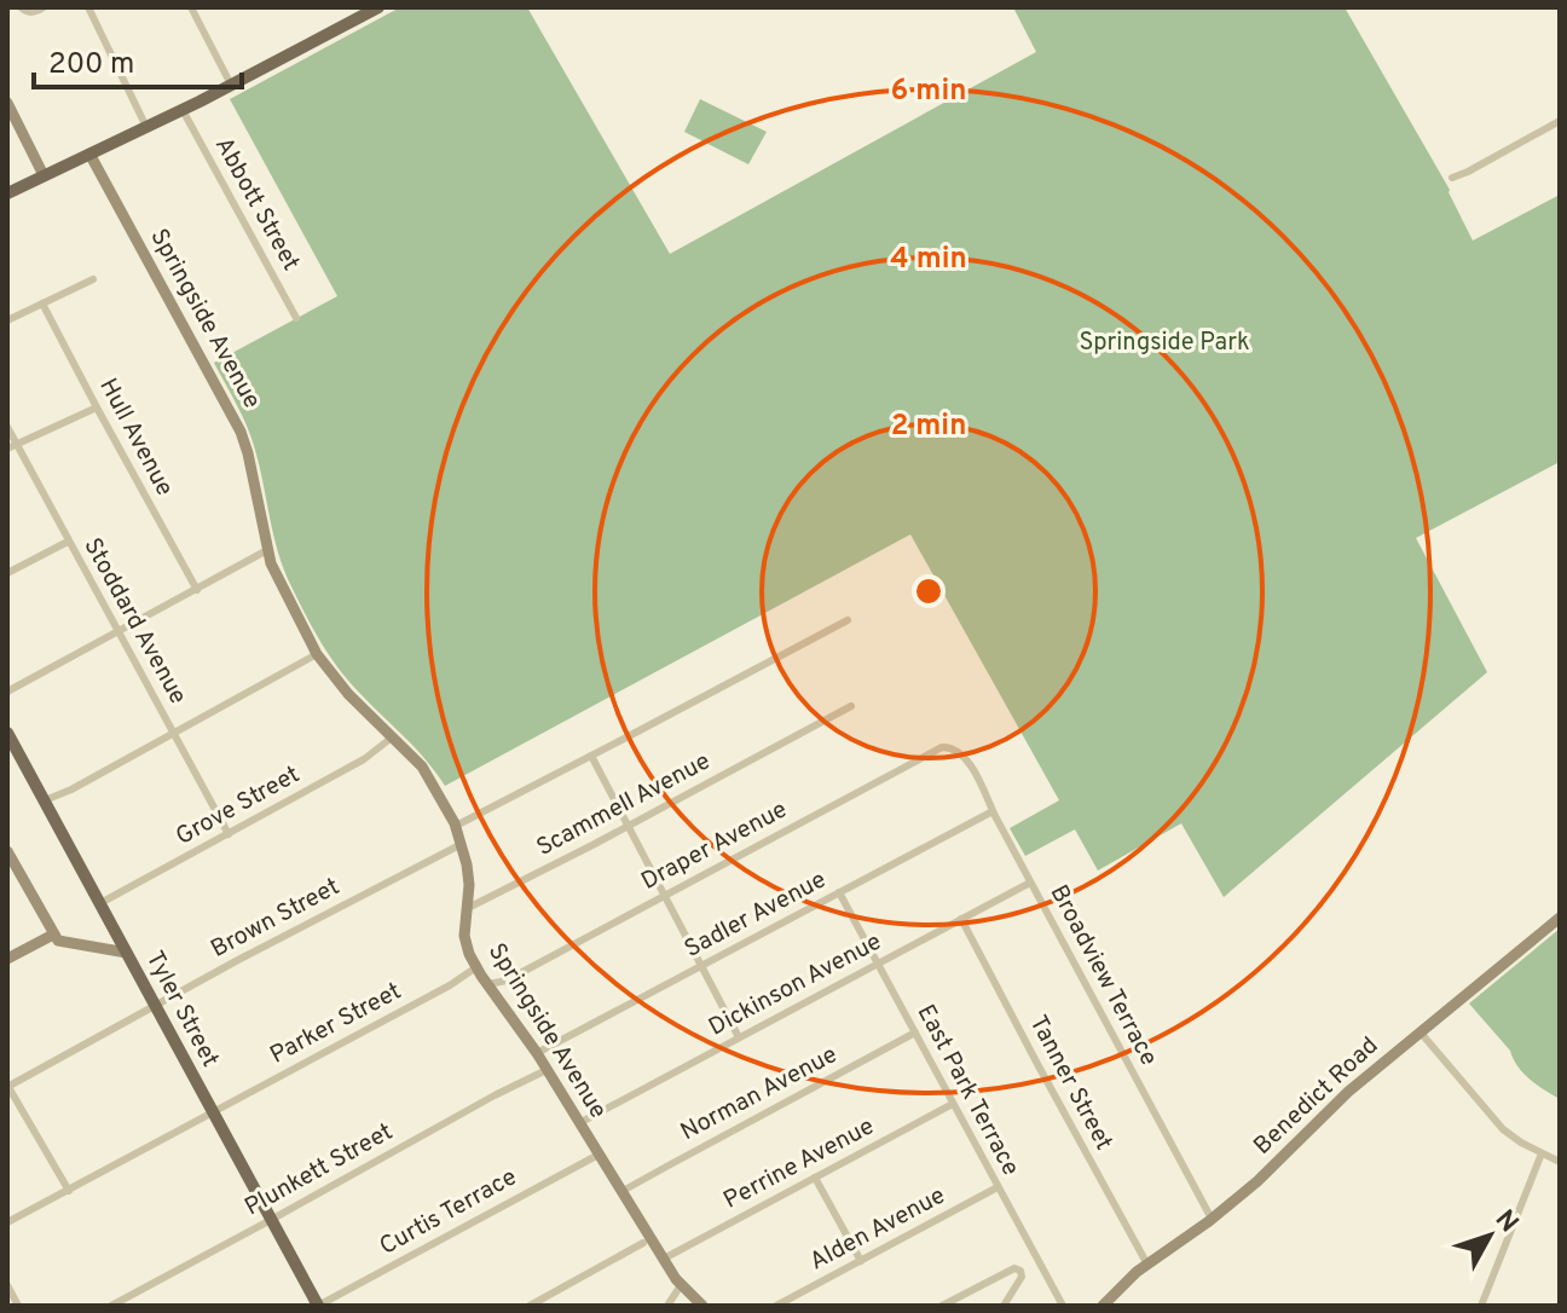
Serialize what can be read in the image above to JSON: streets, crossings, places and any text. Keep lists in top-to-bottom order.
{
  "streets": {
    "main road": ["Tyler Street"],
    "street": [
      "Abbott Street",
      "Springside Avenue",
      "Hull Avenue",
      "Stoddard Avenue",
      "Scammell Avenue",
      "Grove Street",
      "Draper Avenue",
      "Sadler Avenue",
      "Brown Street",
      "Broadview Terrace",
      "Dickinson Avenue",
      "Parker Street",
      "Tanner Street",
      "East Park Terrace",
      "Norman Avenue",
      "Benedict Road",
      "Perrine Avenue",
      "Plunkett Street",
      "Curtis Terrace",
      "Alden Avenue"
    ]
  },
  "crossings": [
    ["Springside Avenue", "Scammell Avenue"],
    ["Springside Avenue", "Grove Street"],
    ["Springside Avenue", "Draper Avenue"],
    ["Springside Avenue", "Sadler Avenue"],
    ["Springside Avenue", "Brown Street"],
    ["Springside Avenue", "Dickinson Avenue"],
    ["Springside Avenue", "Parker Street"],
    ["Springside Avenue", "Norman Avenue"],
    ["Springside Avenue", "Perrine Avenue"],
    ["Springside Avenue", "Plunkett Street"],
    ["Springside Avenue", "Curtis Terrace"],
    ["Stoddard Avenue", "Grove Street"],
    ["Grove Street", "Tyler Street"],
    ["Draper Avenue", "Broadview Terrace"],
    ["Sadler Avenue", "Broadview Terrace"],
    ["Sadler Avenue", "East Park Terrace"],
    ["Brown Street", "Tyler Street"],
    ["Broadview Terrace", "Dickinson Avenue"],
    ["Broadview Terrace", "Benedict Road"],
    ["Dickinson Avenue", "Tanner Street"],
    ["Dickinson Avenue", "East Park Terrace"],
    ["Tyler Street", "Parker Street"],
    ["Tyler Street", "Plunkett Street"],
    ["Tyler Street", "Curtis Terrace"],
    ["Tanner Street", "Benedict Road"],
    ["East Park Terrace", "Norman Avenue"],
    ["East Park Terrace", "Perrine Avenue"],
    ["East Park Terrace", "Alden Avenue"]
  ],
  "parks": ["Springside Park"],
  "scale_bar": "200 m",
  "north": "top right",
  "rings": ["6 min", "4 min", "2 min"]
}
